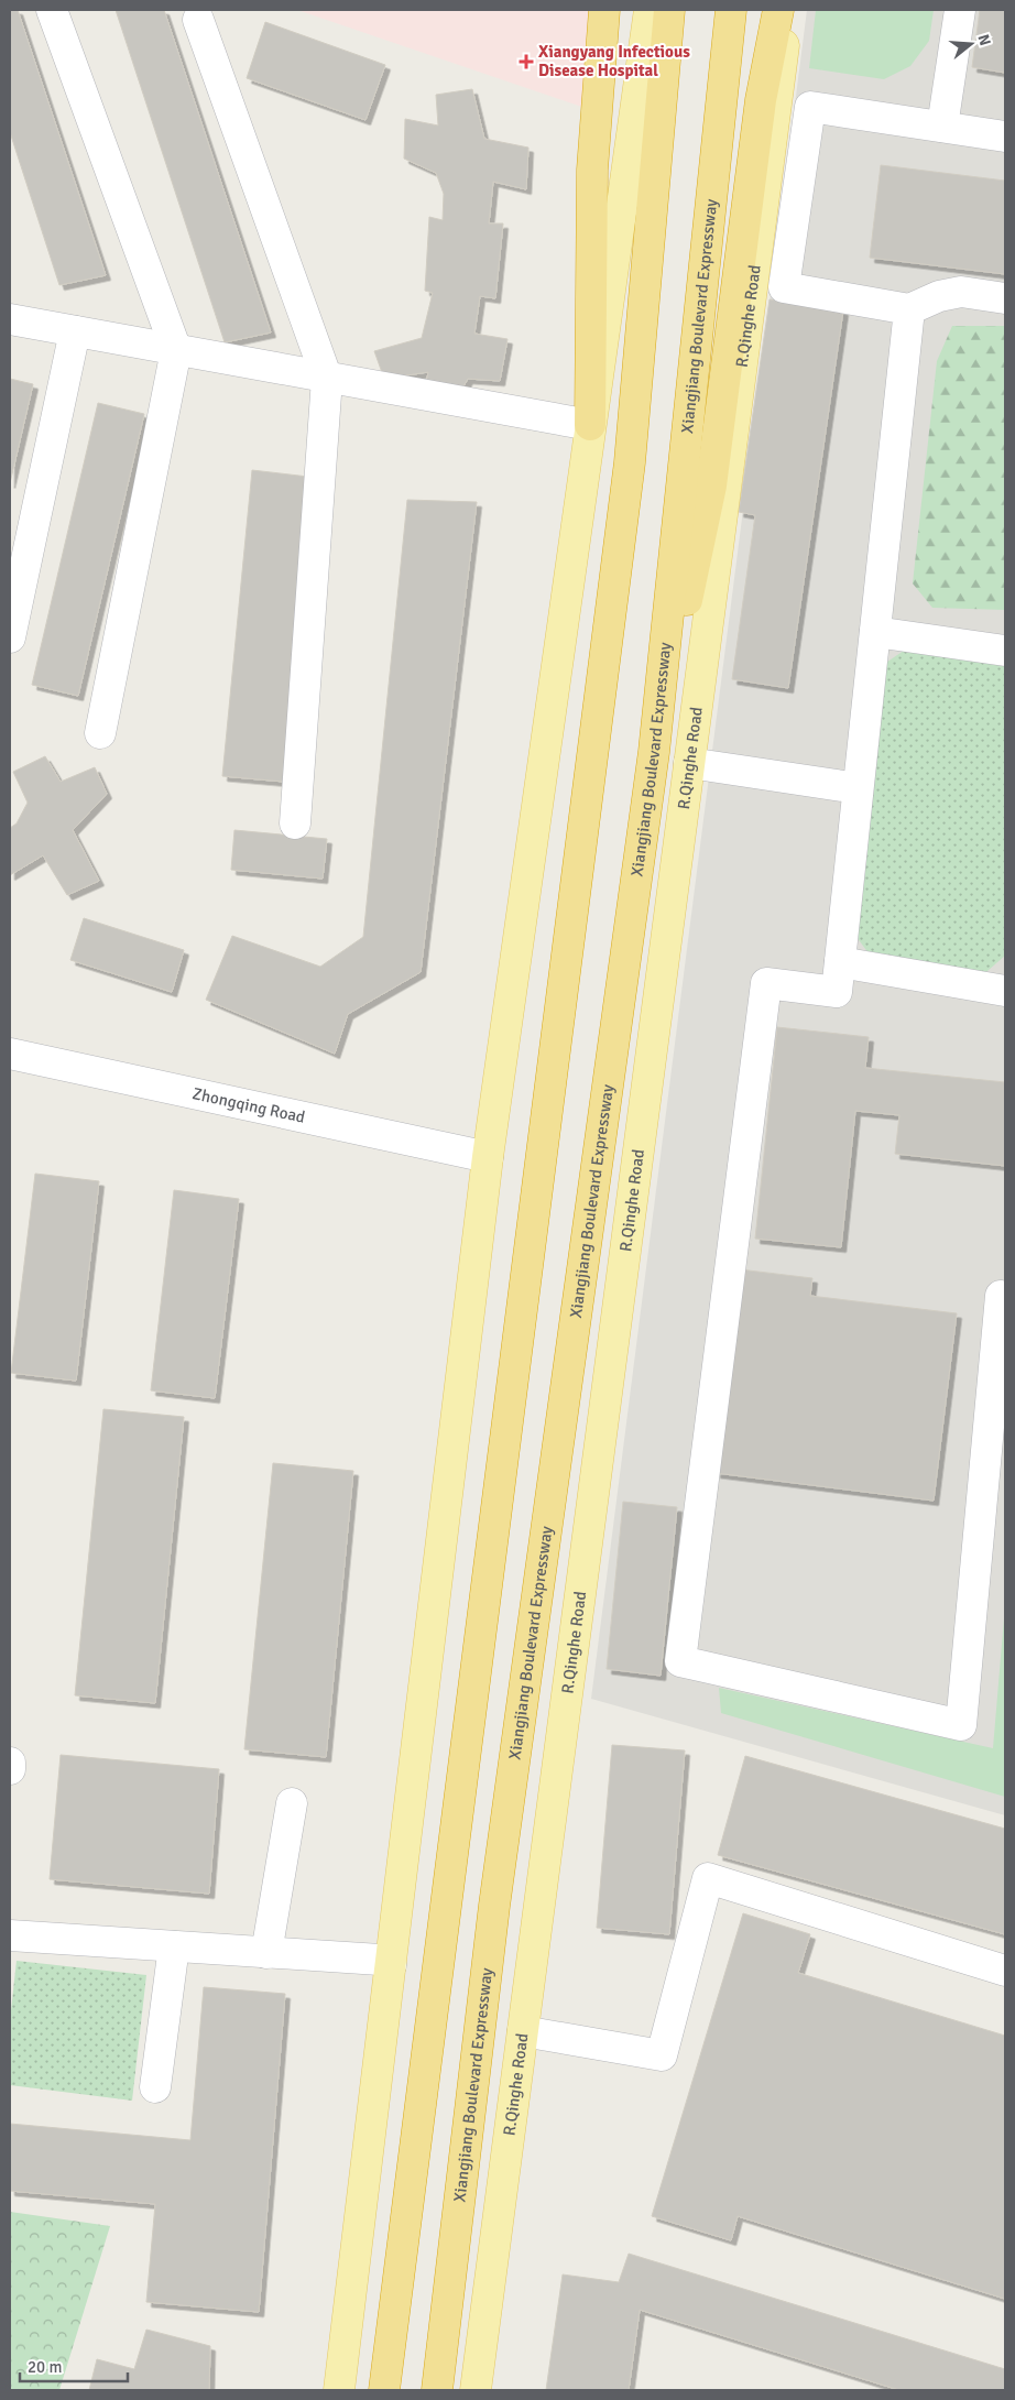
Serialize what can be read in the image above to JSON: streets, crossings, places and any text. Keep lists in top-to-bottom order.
{
  "streets": {
    "highway": ["Xiangjiang Boulevard Expressway"],
    "main road": ["R.Qinghe Road"],
    "street": ["Zhongqing Road"]
  },
  "places": {
    "health": ["Xiangyang Infectious Disease Hospital"]
  },
  "scale_bar": "20 m",
  "north": "right"
}
